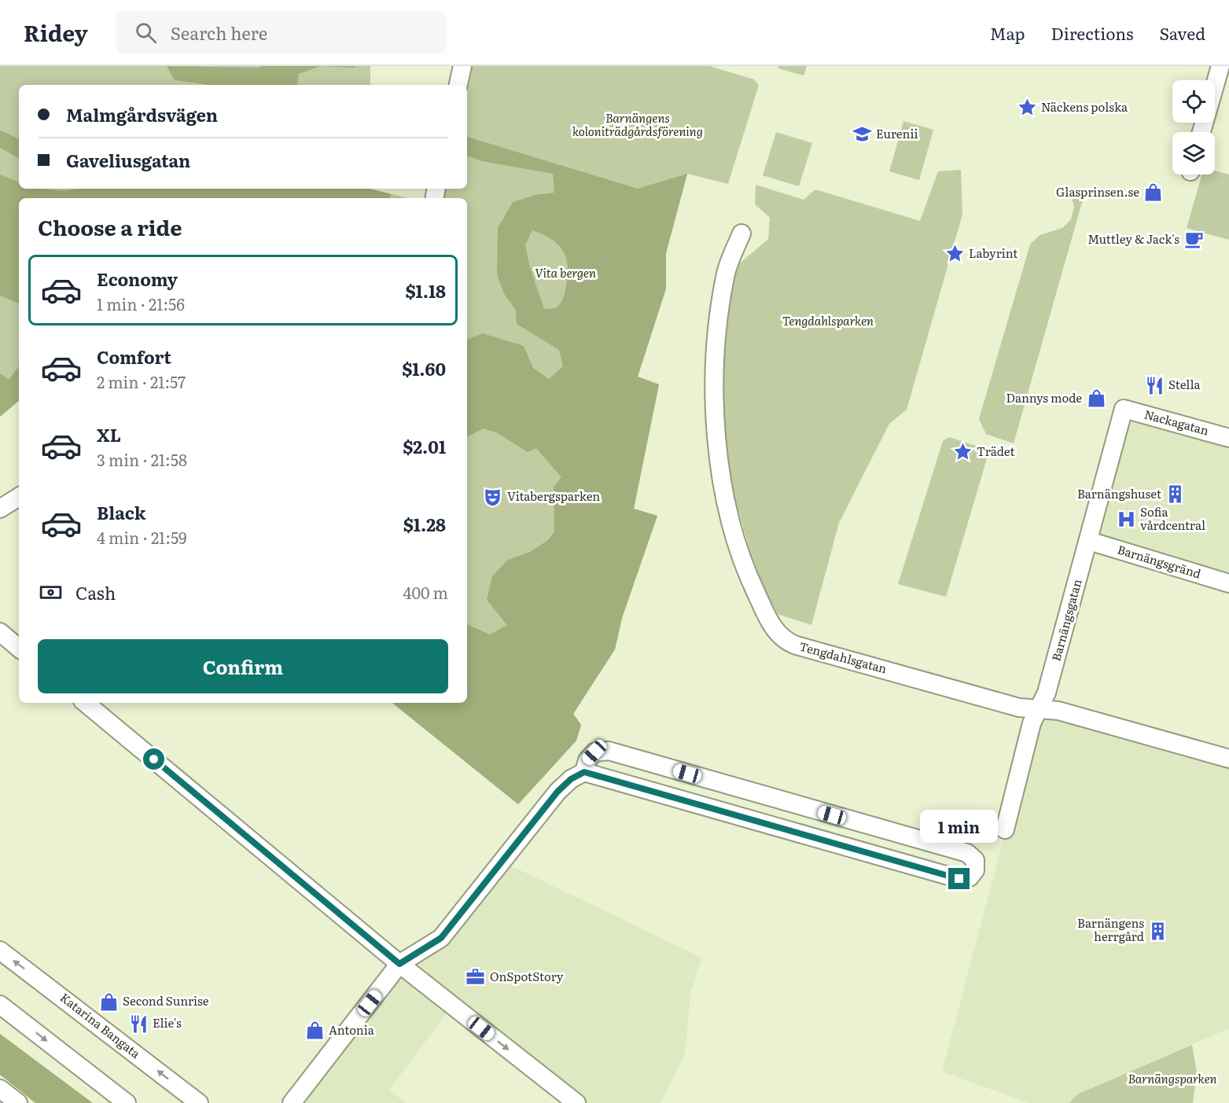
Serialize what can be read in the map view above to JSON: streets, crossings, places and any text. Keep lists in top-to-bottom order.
{
  "streets": {
    "street": [
      "Nackagatan",
      "Barnängsgränd",
      "Barnängsgatan",
      "Tengdahlsgatan",
      "Katarina Bangata"
    ]
  },
  "crossings": [
    ["Nackagatan", "Barnängsgatan"],
    ["Barnängsgränd", "Barnängsgatan"],
    ["Barnängsgatan", "Tengdahlsgatan"]
  ],
  "parks": [
    "Barnängens koloniträdgårdsförening",
    "Vita bergen",
    "Tengdahlsparken",
    "Barnängsparken"
  ],
  "places": {
    "place": ["Näckens polska", "Labyrint", "Trädet"],
    "school or university": ["Eurenii"],
    "shop": [
      "Glasprinsen.se",
      "Dannys mode",
      "Second Sunrise",
      "Antonia"
    ],
    "cafe": ["Muttley & Jack's"],
    "restaurant": ["Stella", "Elie's"],
    "building": ["Barnängshuset", "Barnängens herrgård"],
    "theatre": ["Vitabergsparken"],
    "hospital": ["Sofia vårdcentral"],
    "office": ["OnSpotStory"]
  },
  "page": {
    "header": "Ridey",
    "search": "Search here",
    "nav": ["Map", "Directions", "Saved"],
    "banner": ["Malmgårdsvägen", "Gaveliusgatan"],
    "heading": "Choose a ride",
    "list": [
      {
        "name": "Economy",
        "note": "1 min · 21:56",
        "value": "$1.18"
      },
      {
        "name": "Comfort",
        "note": "2 min · 21:57",
        "value": "$1.60"
      },
      {
        "name": "XL",
        "note": "3 min · 21:58",
        "value": "$2.01"
      },
      {
        "name": "Black",
        "note": "4 min · 21:59",
        "value": "$1.28"
      }
    ],
    "pay": ["Cash", "400 m"],
    "buttons": "Confirm",
    "bubble": "1 min"
  }
}
